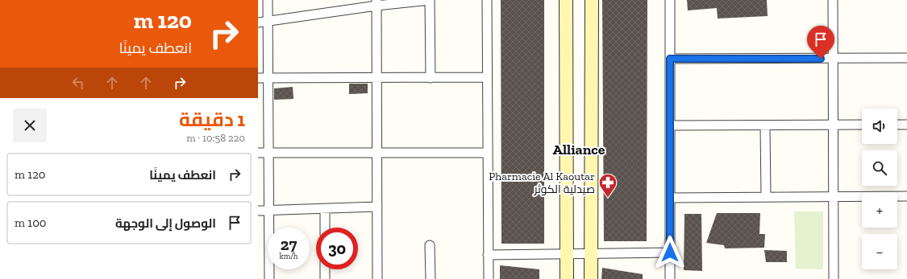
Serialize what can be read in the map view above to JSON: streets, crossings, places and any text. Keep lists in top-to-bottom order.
{
  "districts": ["Alliance"],
  "places": {
    "pharmacy": ["Pharmacie Al Kaoutar صيدلية الكوثر"]
  },
  "page": {
    "turn": ["120 m", "انعطف يمينًا"],
    "heading": ["1 دقيقة", "220 m · 10:58"],
    "map_buttons": ["+", "−"],
    "list": [
      {
        "name": "انعطف يمينًا",
        "value": "120 m"
      },
      {
        "name": "الوصول إلى الوجهة",
        "value": "100 m"
      }
    ],
    "speed": "27 km/h",
    "limit": "30"
  }
}
